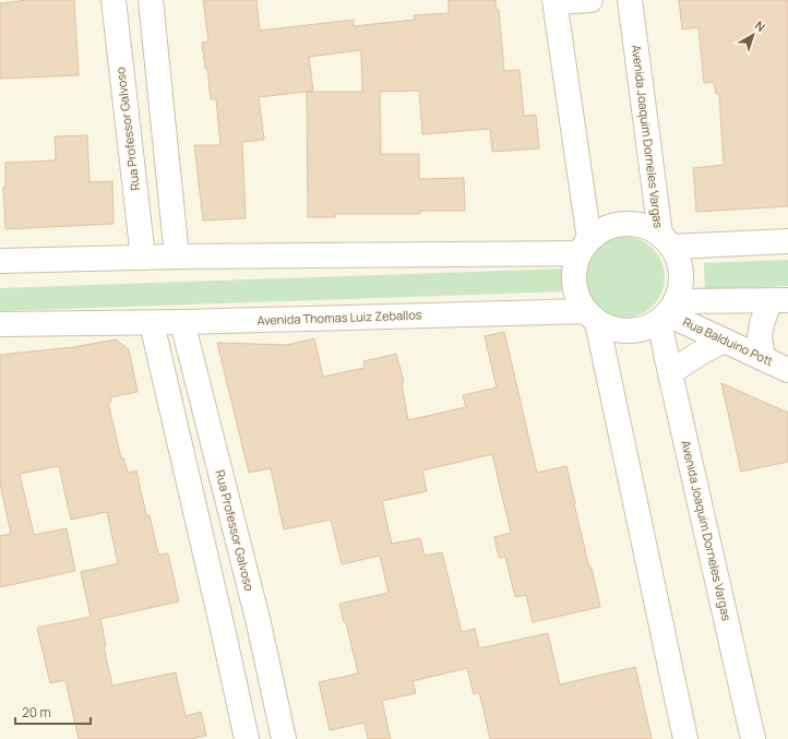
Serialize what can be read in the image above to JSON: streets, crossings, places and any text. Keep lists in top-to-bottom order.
{
  "streets": {
    "street": [
      "Rua Professor Galvoso",
      "Avenida Joaquim Dorneles Vargas",
      "Avenida Thomas Luiz Zeballos",
      "Rua Balduino Pott"
    ]
  },
  "crossings": [
    ["Rua Professor Galvoso", "Avenida Thomas Luiz Zeballos"],
    ["Avenida Joaquim Dorneles Vargas", "Avenida Thomas Luiz Zeballos"],
    ["Avenida Joaquim Dorneles Vargas", "Rua Balduino Pott"],
    ["Avenida Thomas Luiz Zeballos", "Rua Balduino Pott"]
  ],
  "scale_bar": "20 m",
  "north": "top right"
}
